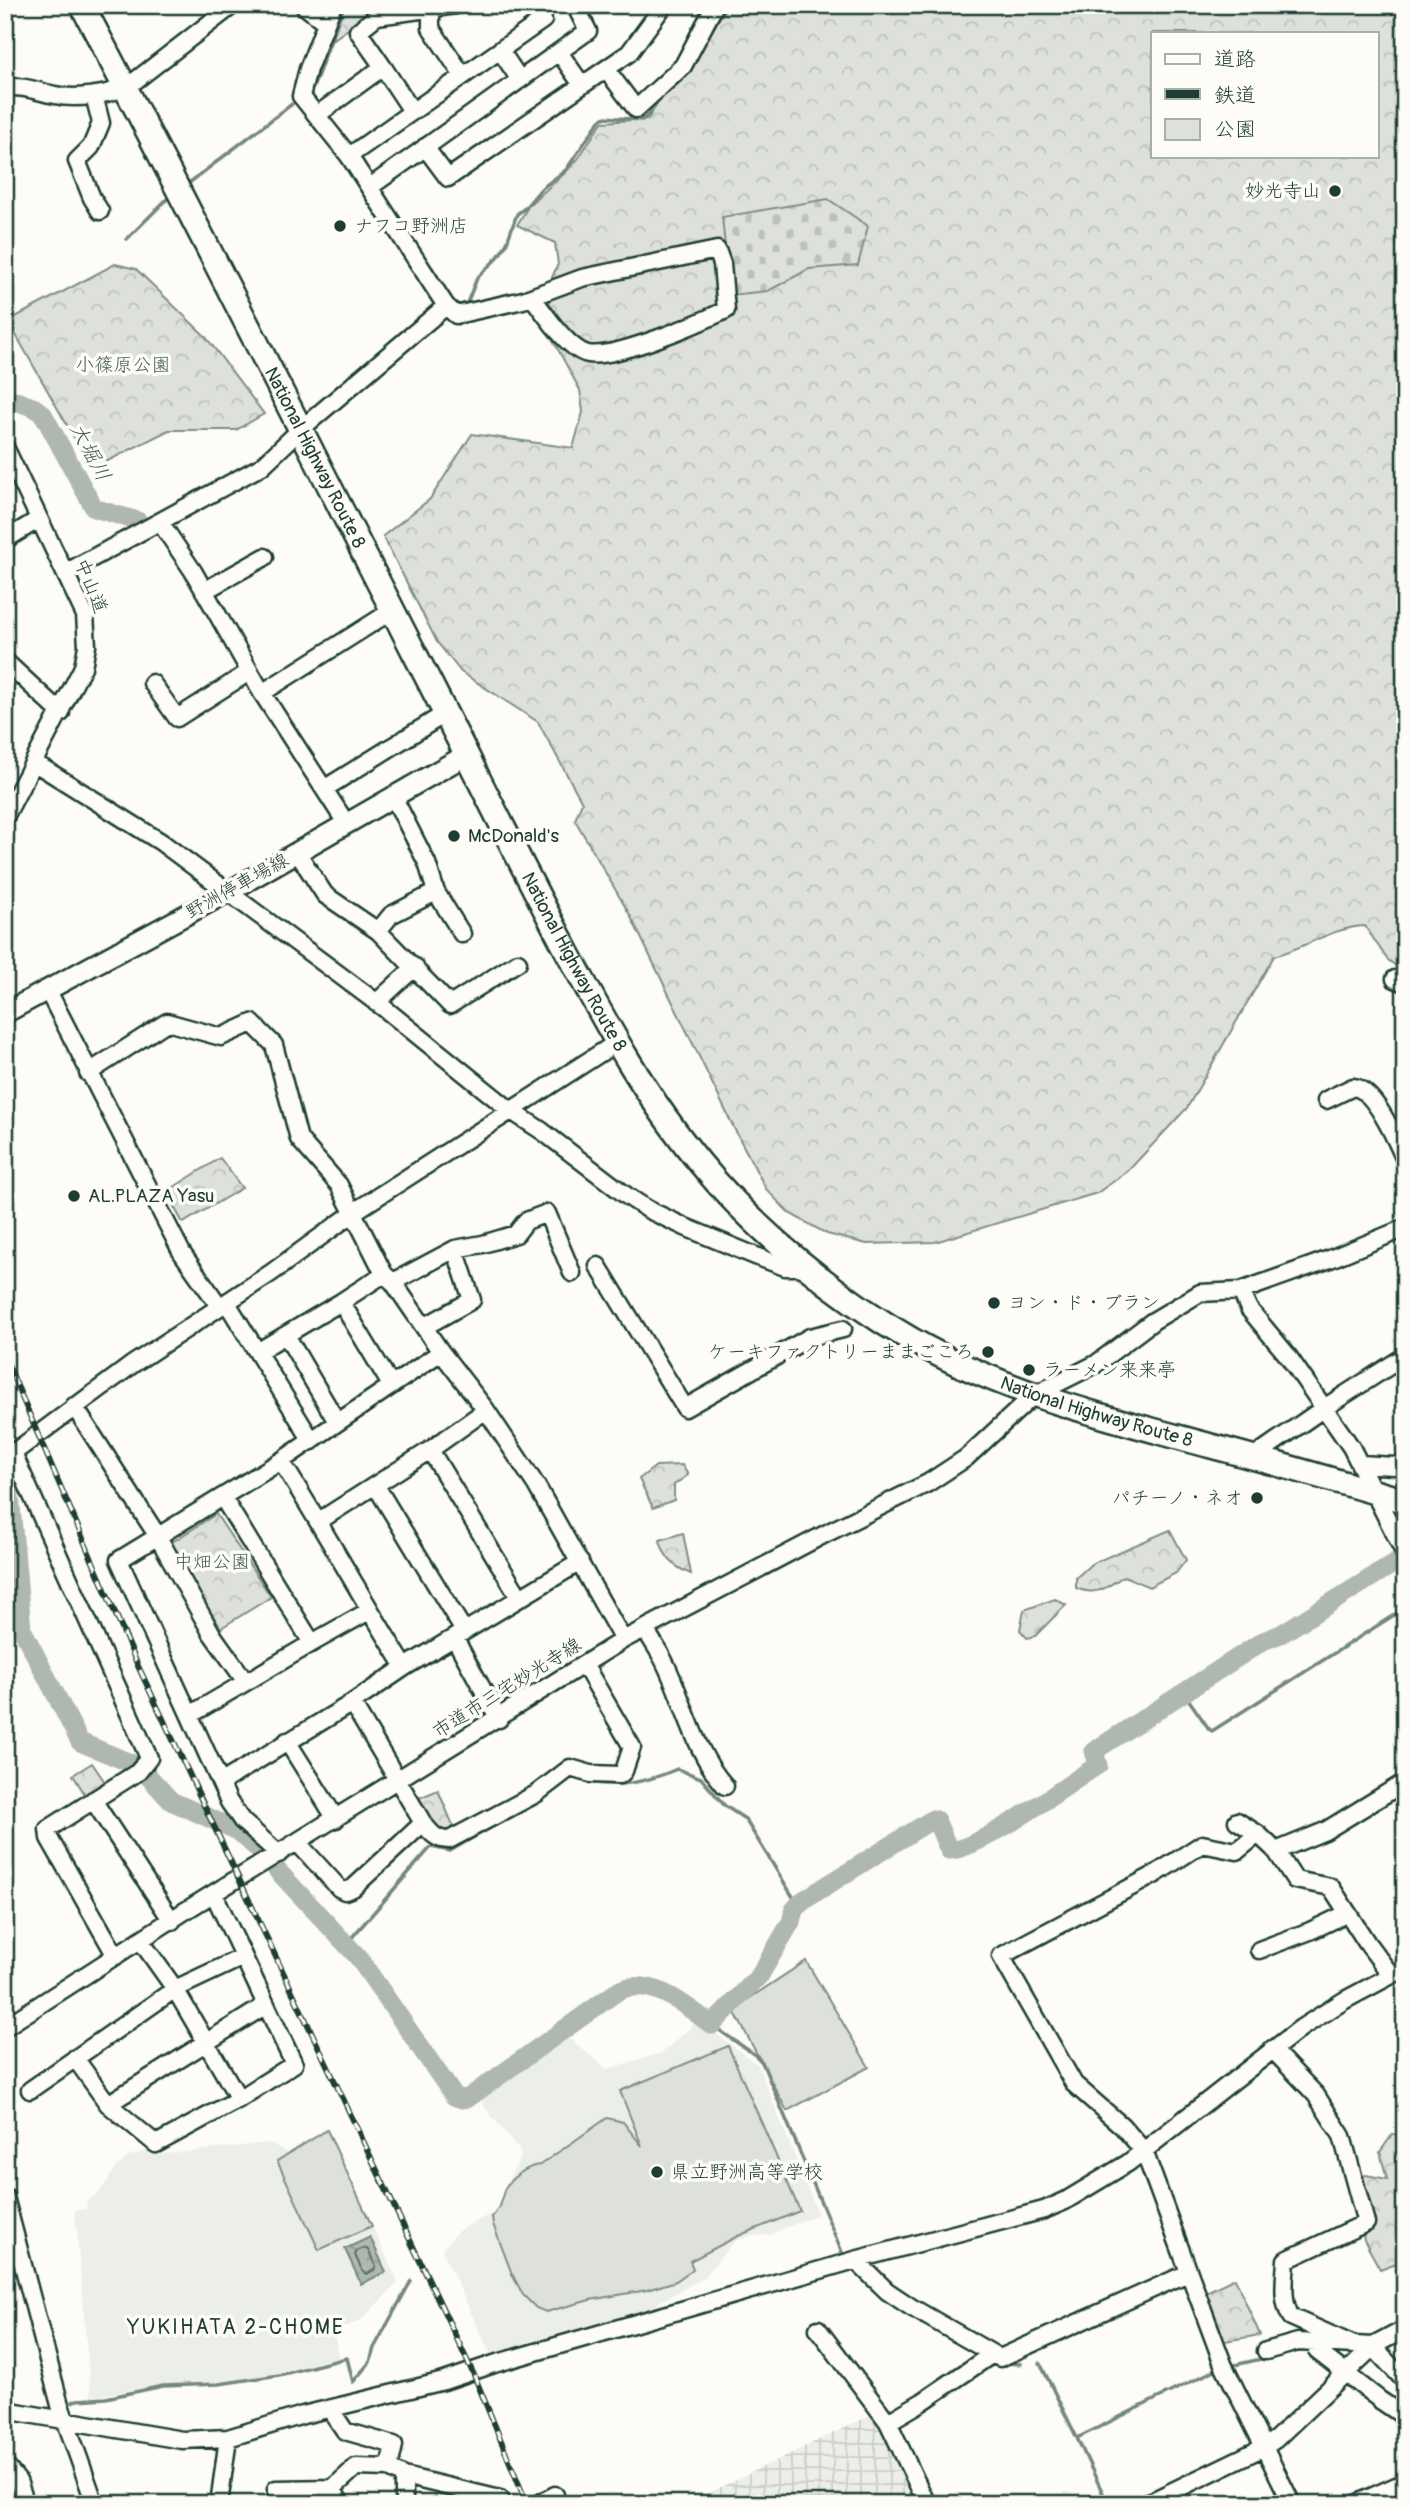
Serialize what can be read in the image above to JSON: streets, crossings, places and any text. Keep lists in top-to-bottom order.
{
  "streets": {
    "highway": ["National Highway Route 8"],
    "main road": ["野洲停車場線"],
    "street": ["中山道", "市道市三宅妙光寺線"]
  },
  "crossings": [
    ["National Highway Route 8", "野洲停車場線"],
    ["National Highway Route 8", "市道市三宅妙光寺線"]
  ],
  "districts": ["YUKIHATA 2-CHOME"],
  "water": ["大堀川"],
  "parks": ["小篠原公園", "中畑公園"],
  "places": [
    "妙光寺山",
    "ナフコ野洲店",
    "McDonald's",
    "AL.PLAZA Yasu",
    "ヨン・ド・ブラン",
    "ケーキファクトリーままごころ",
    "ラーメン来来亭",
    "パチーノ・ネオ",
    "県立野洲高等学校"
  ],
  "legend": ["道路", "鉄道", "公園"]
}
